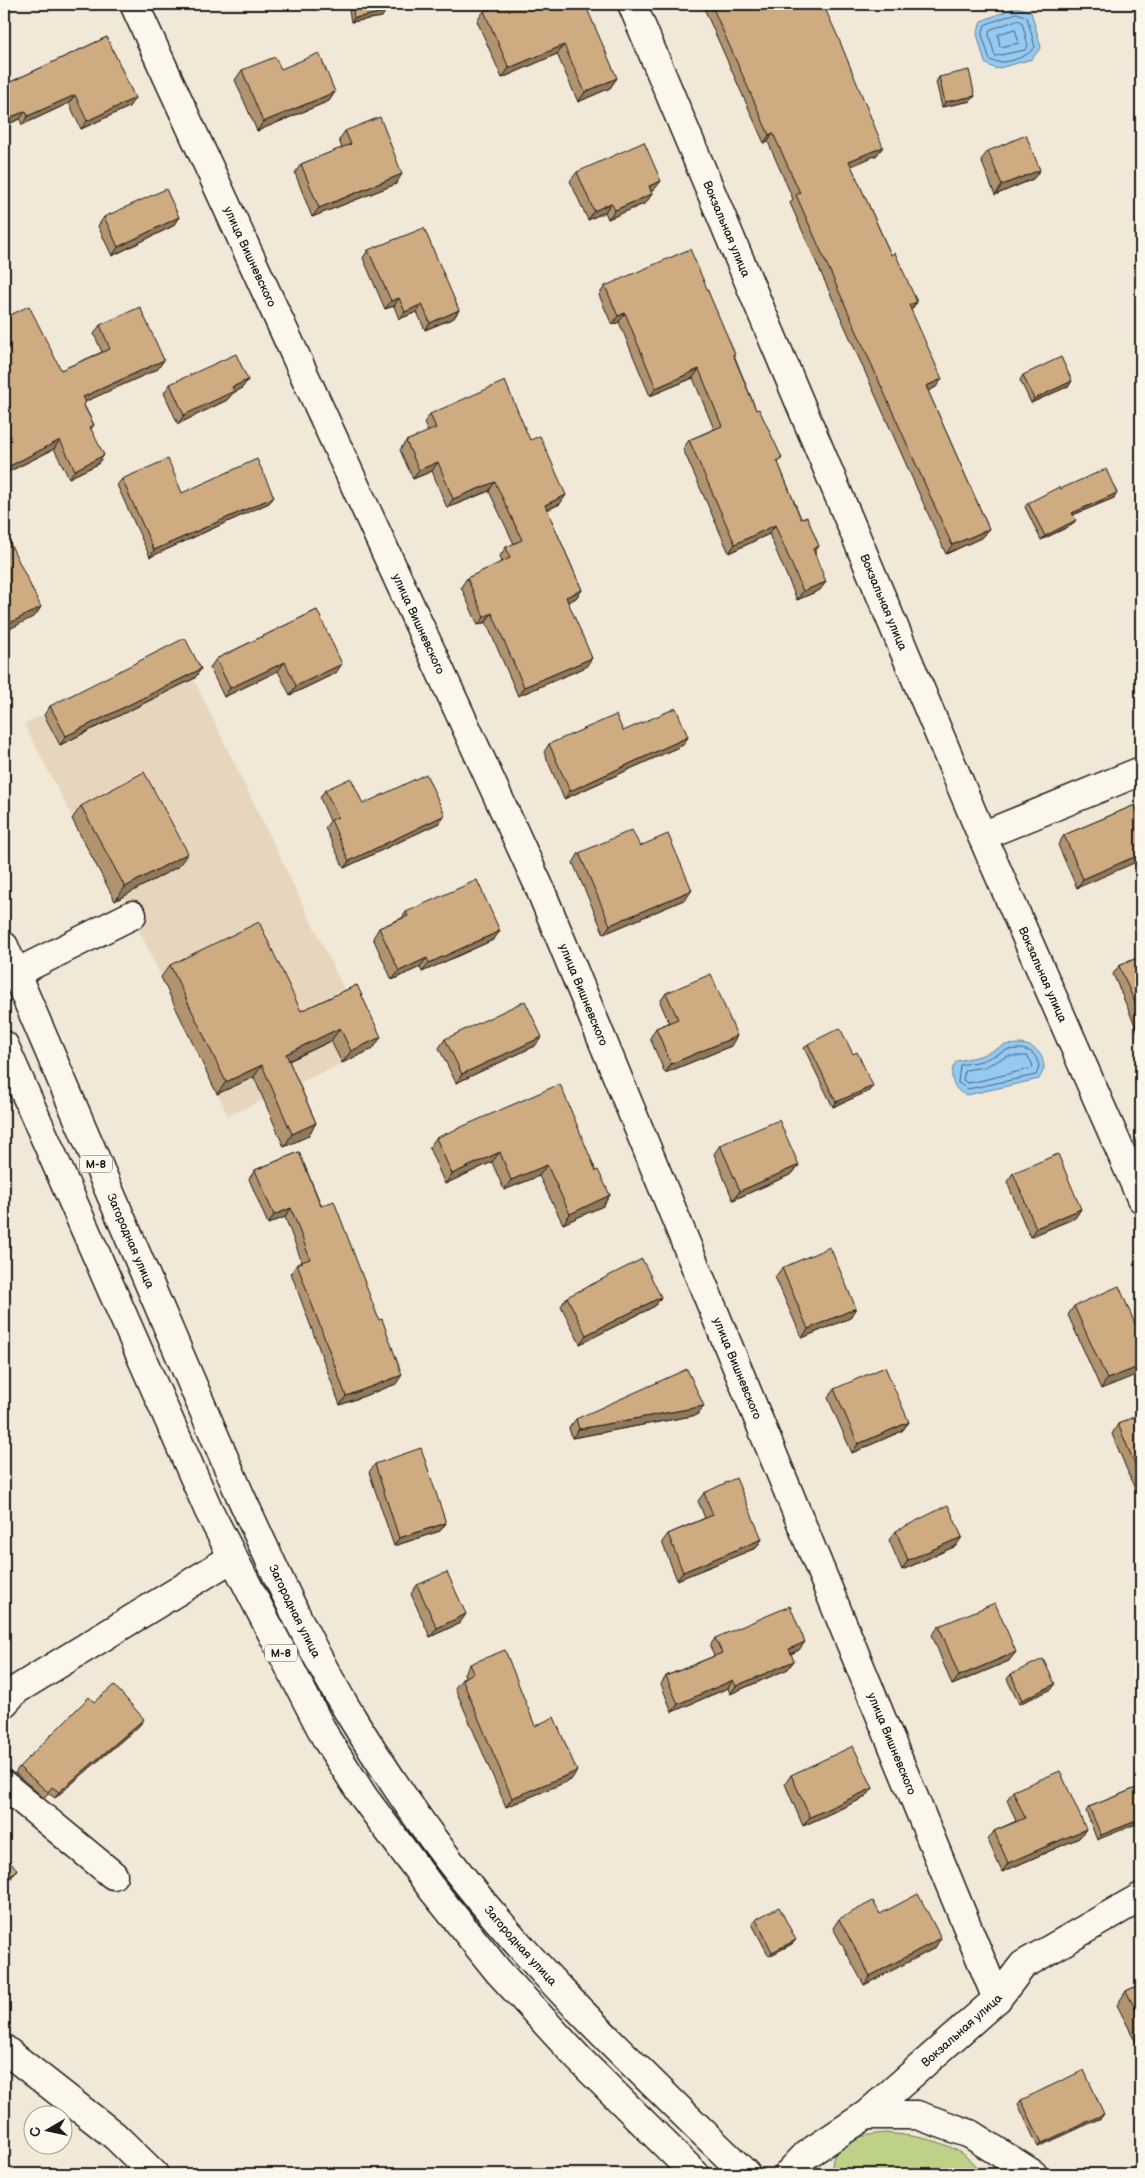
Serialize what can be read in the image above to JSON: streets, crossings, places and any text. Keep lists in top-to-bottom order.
{
  "streets": {
    "main road": [
      "Вокзальная улица",
      "улица Вишневского",
      "М-8",
      "Загородная улица"
    ]
  },
  "crossings": [
    ["Вокзальная улица", "улица Вишневского"]
  ],
  "north": "left"
}
